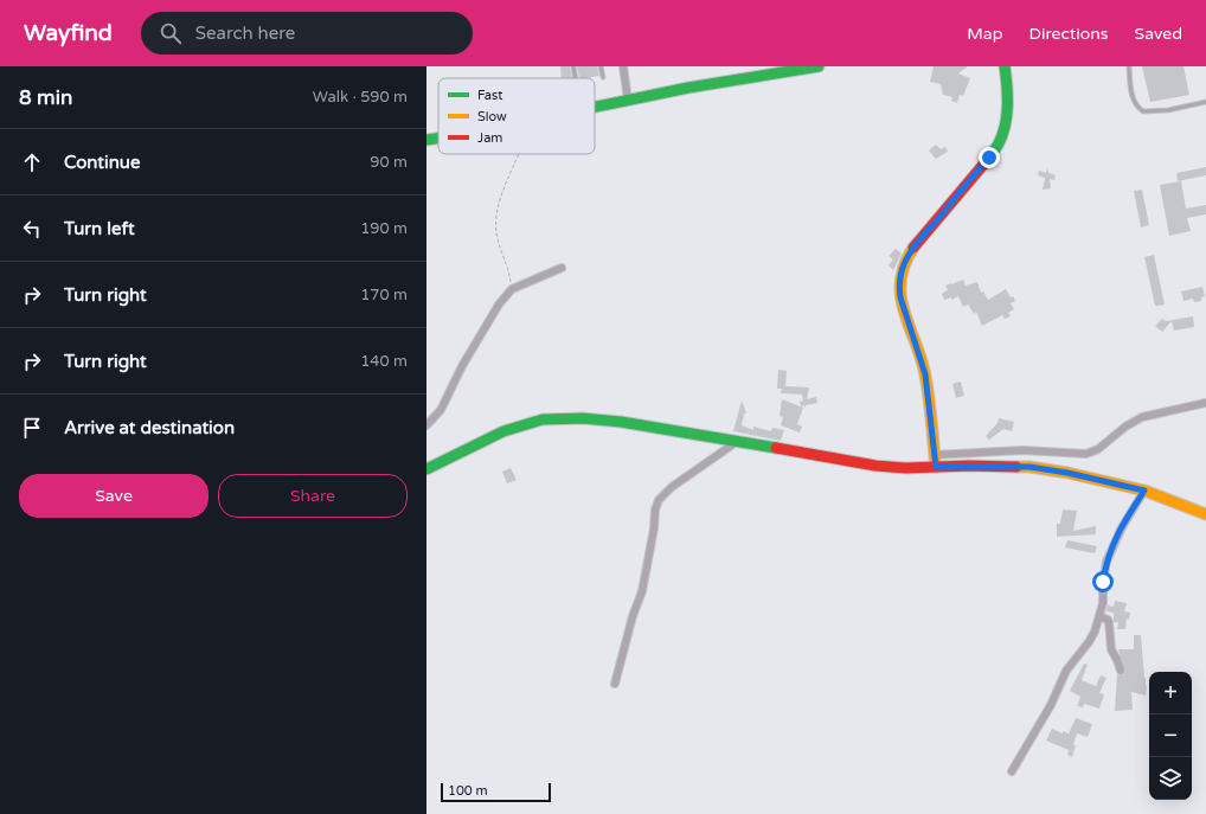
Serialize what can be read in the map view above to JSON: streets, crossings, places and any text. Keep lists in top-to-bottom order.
{
  "legend": ["Fast", "Slow", "Jam"],
  "scale_bar": "100 m",
  "page": {
    "header": "Wayfind",
    "search": "Search here",
    "nav": ["Map", "Directions", "Saved"],
    "heading": ["8 min", "Walk · 590 m"],
    "list": [
      ["Continue", "90 m"],
      ["Turn left", "190 m"],
      ["Turn right", "170 m"],
      ["Turn right", "140 m"],
      "Arrive at destination"
    ],
    "buttons": ["Save", "Share"],
    "map_buttons": ["+", "−"],
    "scale": "100 m"
  }
}
